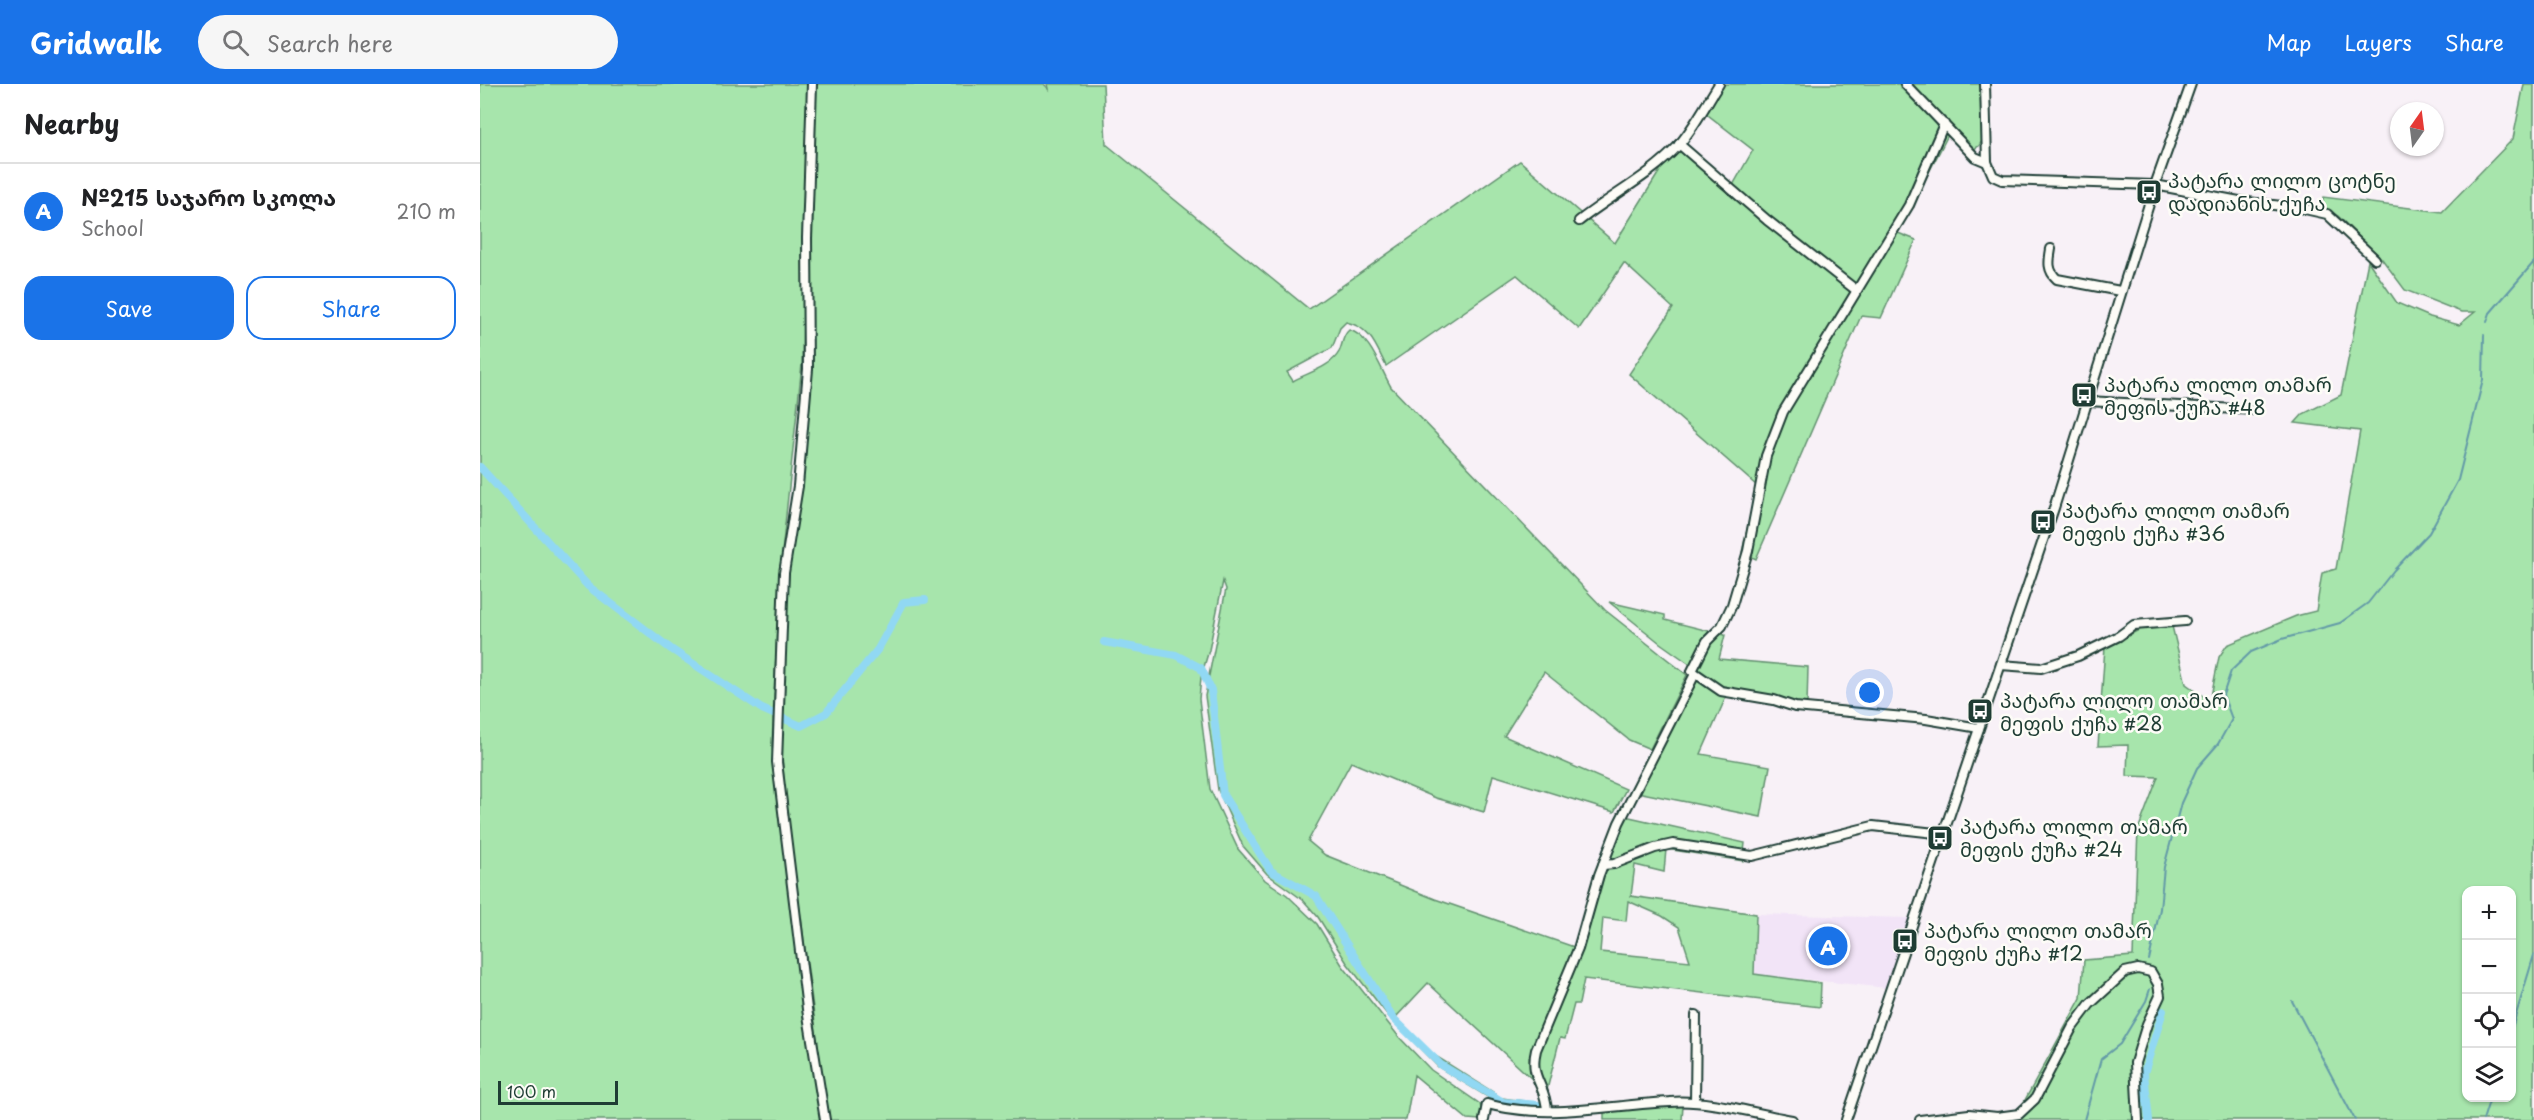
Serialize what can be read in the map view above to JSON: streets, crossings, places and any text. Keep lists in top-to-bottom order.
{
  "places": {
    "bus stop": [
      "პატარა ლილო ცოტნე დადიანის ქუჩა",
      "პატარა ლილო თამარ მეფის ქუჩა #48",
      "პატარა ლილო თამარ მეფის ქუჩა #36",
      "პატარა ლილო თამარ მეფის ქუჩა #28",
      "პატარა ლილო თამარ მეფის ქუჩა #24",
      "პატარა ლილო თამარ მეფის ქუჩა #12"
    ]
  },
  "scale_bar": "100 m",
  "north": "top",
  "page": {
    "header": "Gridwalk",
    "search": "Search here",
    "nav": ["Map", "Layers", "Share"],
    "heading": "Nearby",
    "list": [
      {
        "mark": "A",
        "name": "№215 საჯარო სკოლა",
        "note": "School",
        "value": "210 m"
      }
    ],
    "buttons": ["Save", "Share"],
    "map_buttons": ["+", "−"],
    "pins": "A",
    "scale": "100 m"
  }
}
